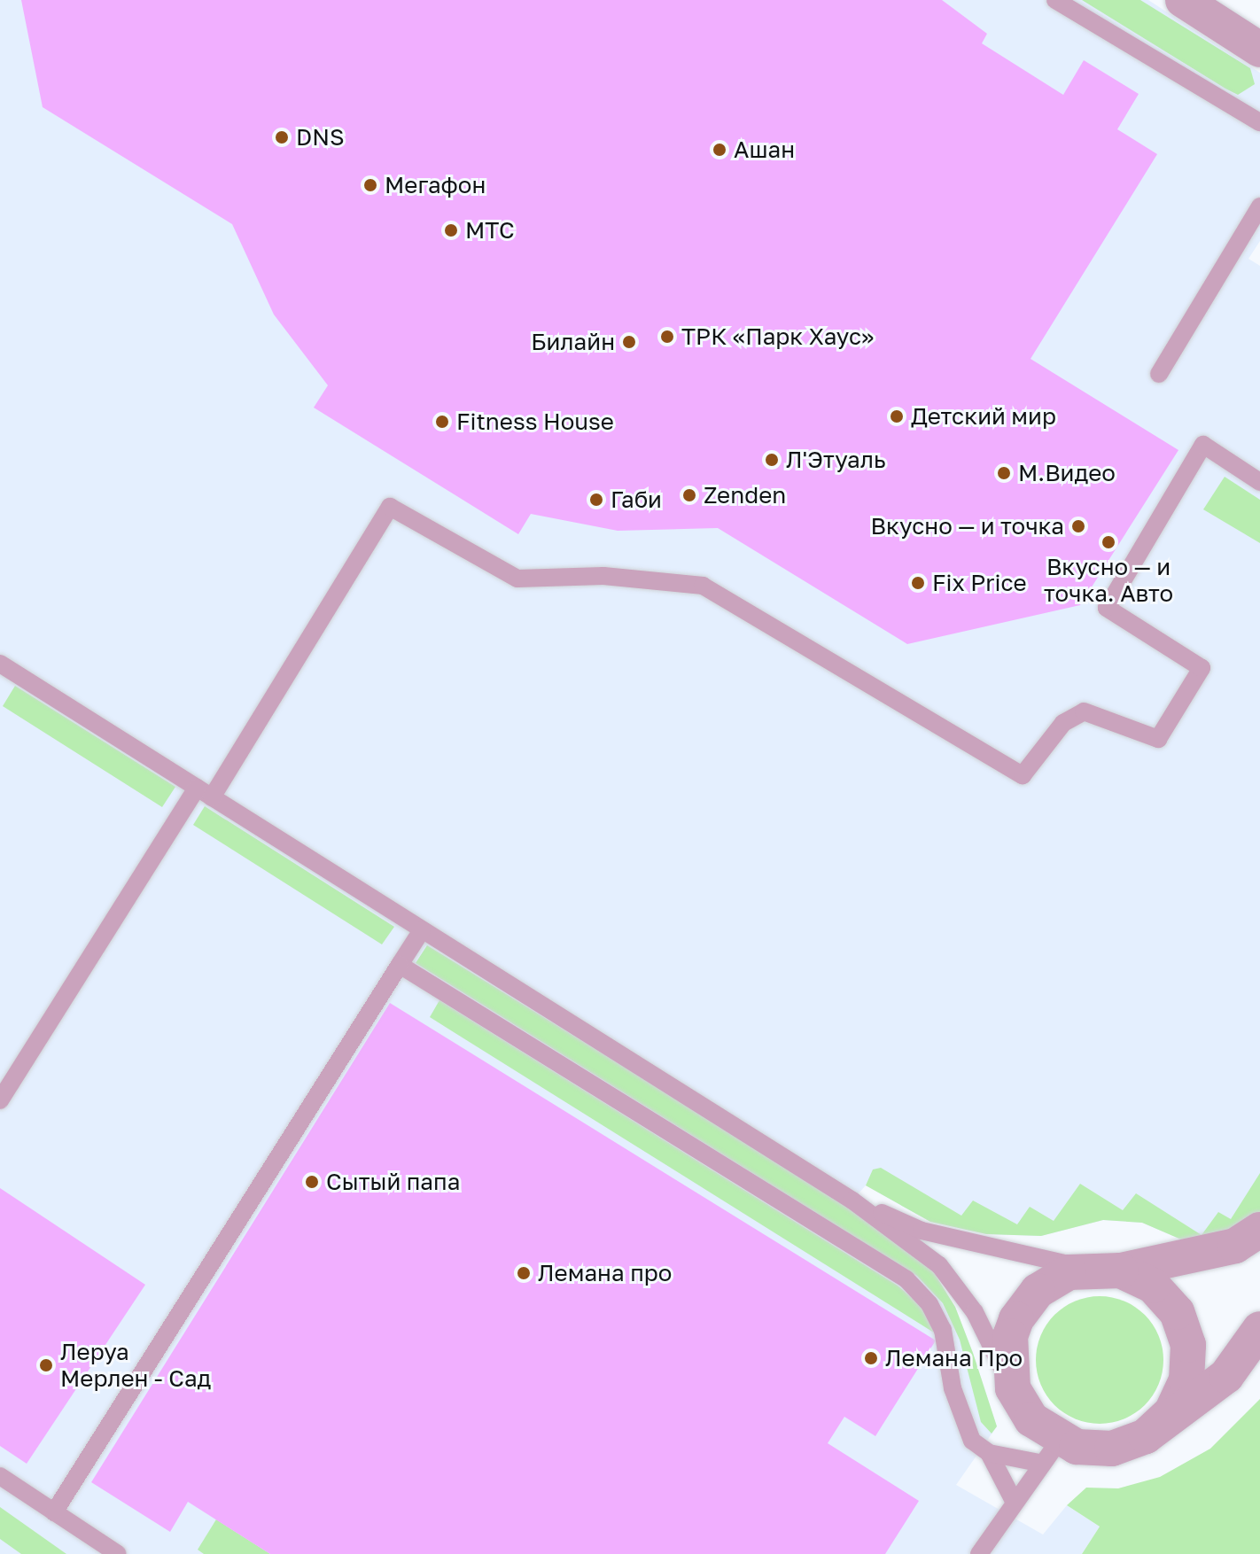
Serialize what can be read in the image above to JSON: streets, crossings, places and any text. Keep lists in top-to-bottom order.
{
  "places": [
    "DNS",
    "Ашан",
    "Мегафон",
    "МТС",
    "ТРК «Парк Хаус»",
    "Билайн",
    "Детский мир",
    "Fitness House",
    "Л'Этуаль",
    "М.Видео",
    "Zenden",
    "Габи",
    "Вкусно — и точка",
    "Вкусно — и точка. Авто",
    "Fix Price",
    "Сытый папа",
    "Лемана про",
    "Лемана Про",
    "Леруа Мерлен - Сад"
  ]
}
